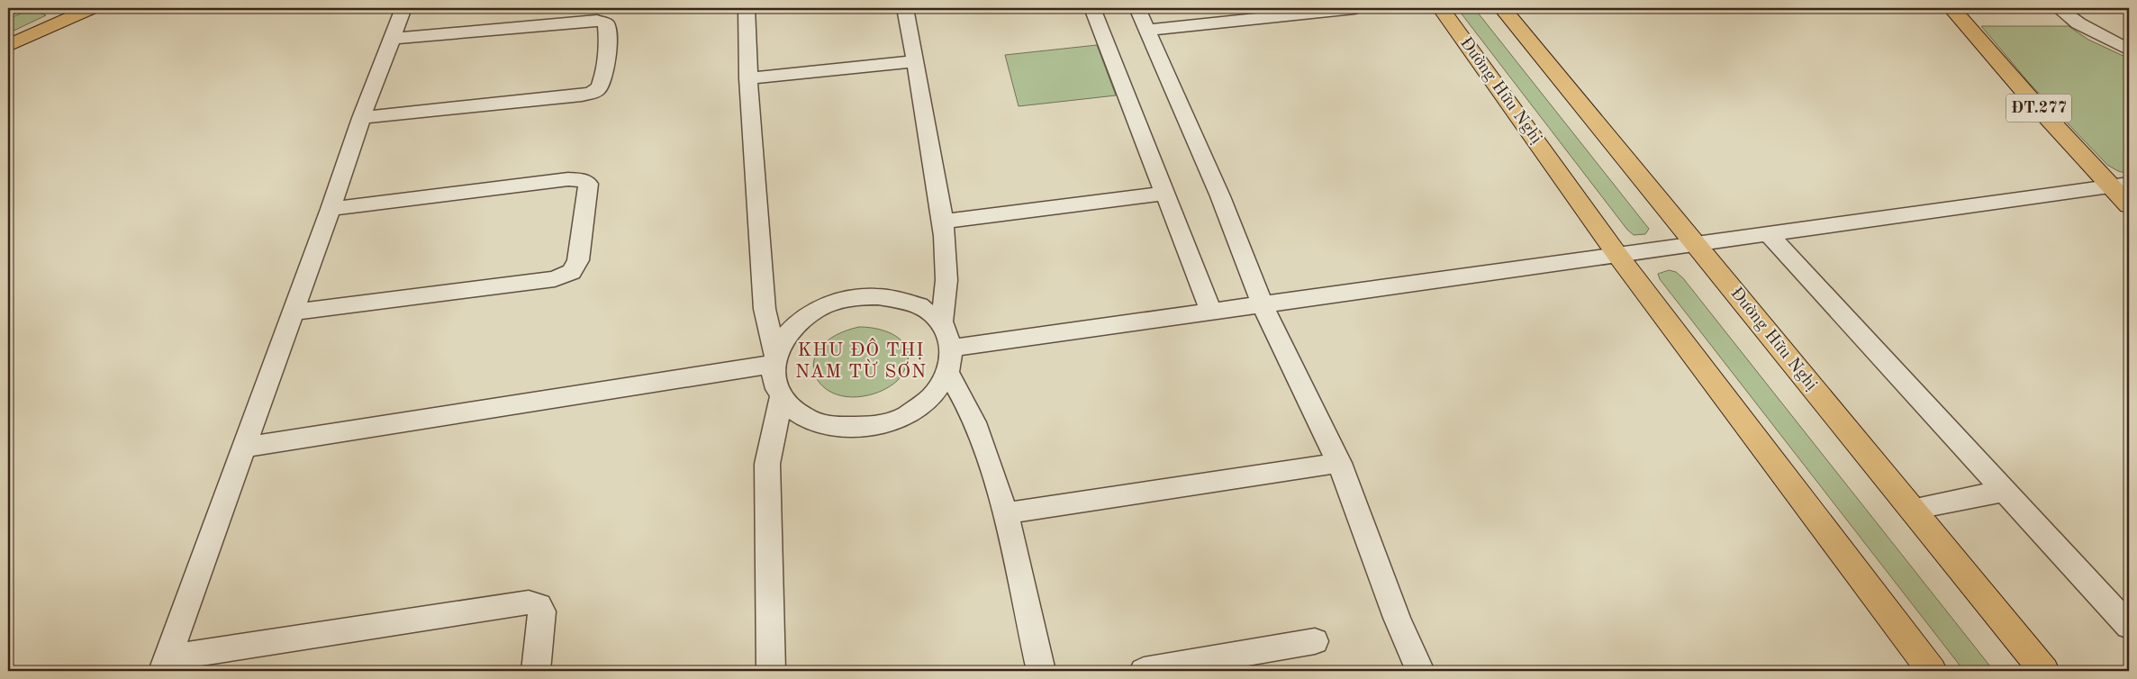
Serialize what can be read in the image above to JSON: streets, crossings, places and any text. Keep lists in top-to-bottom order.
{
  "streets": {
    "main road": ["Đường Hữu Nghị", "ĐT.277"]
  },
  "districts": ["KHU ĐÔ THỊ NAM TỪ SƠN"]
}
